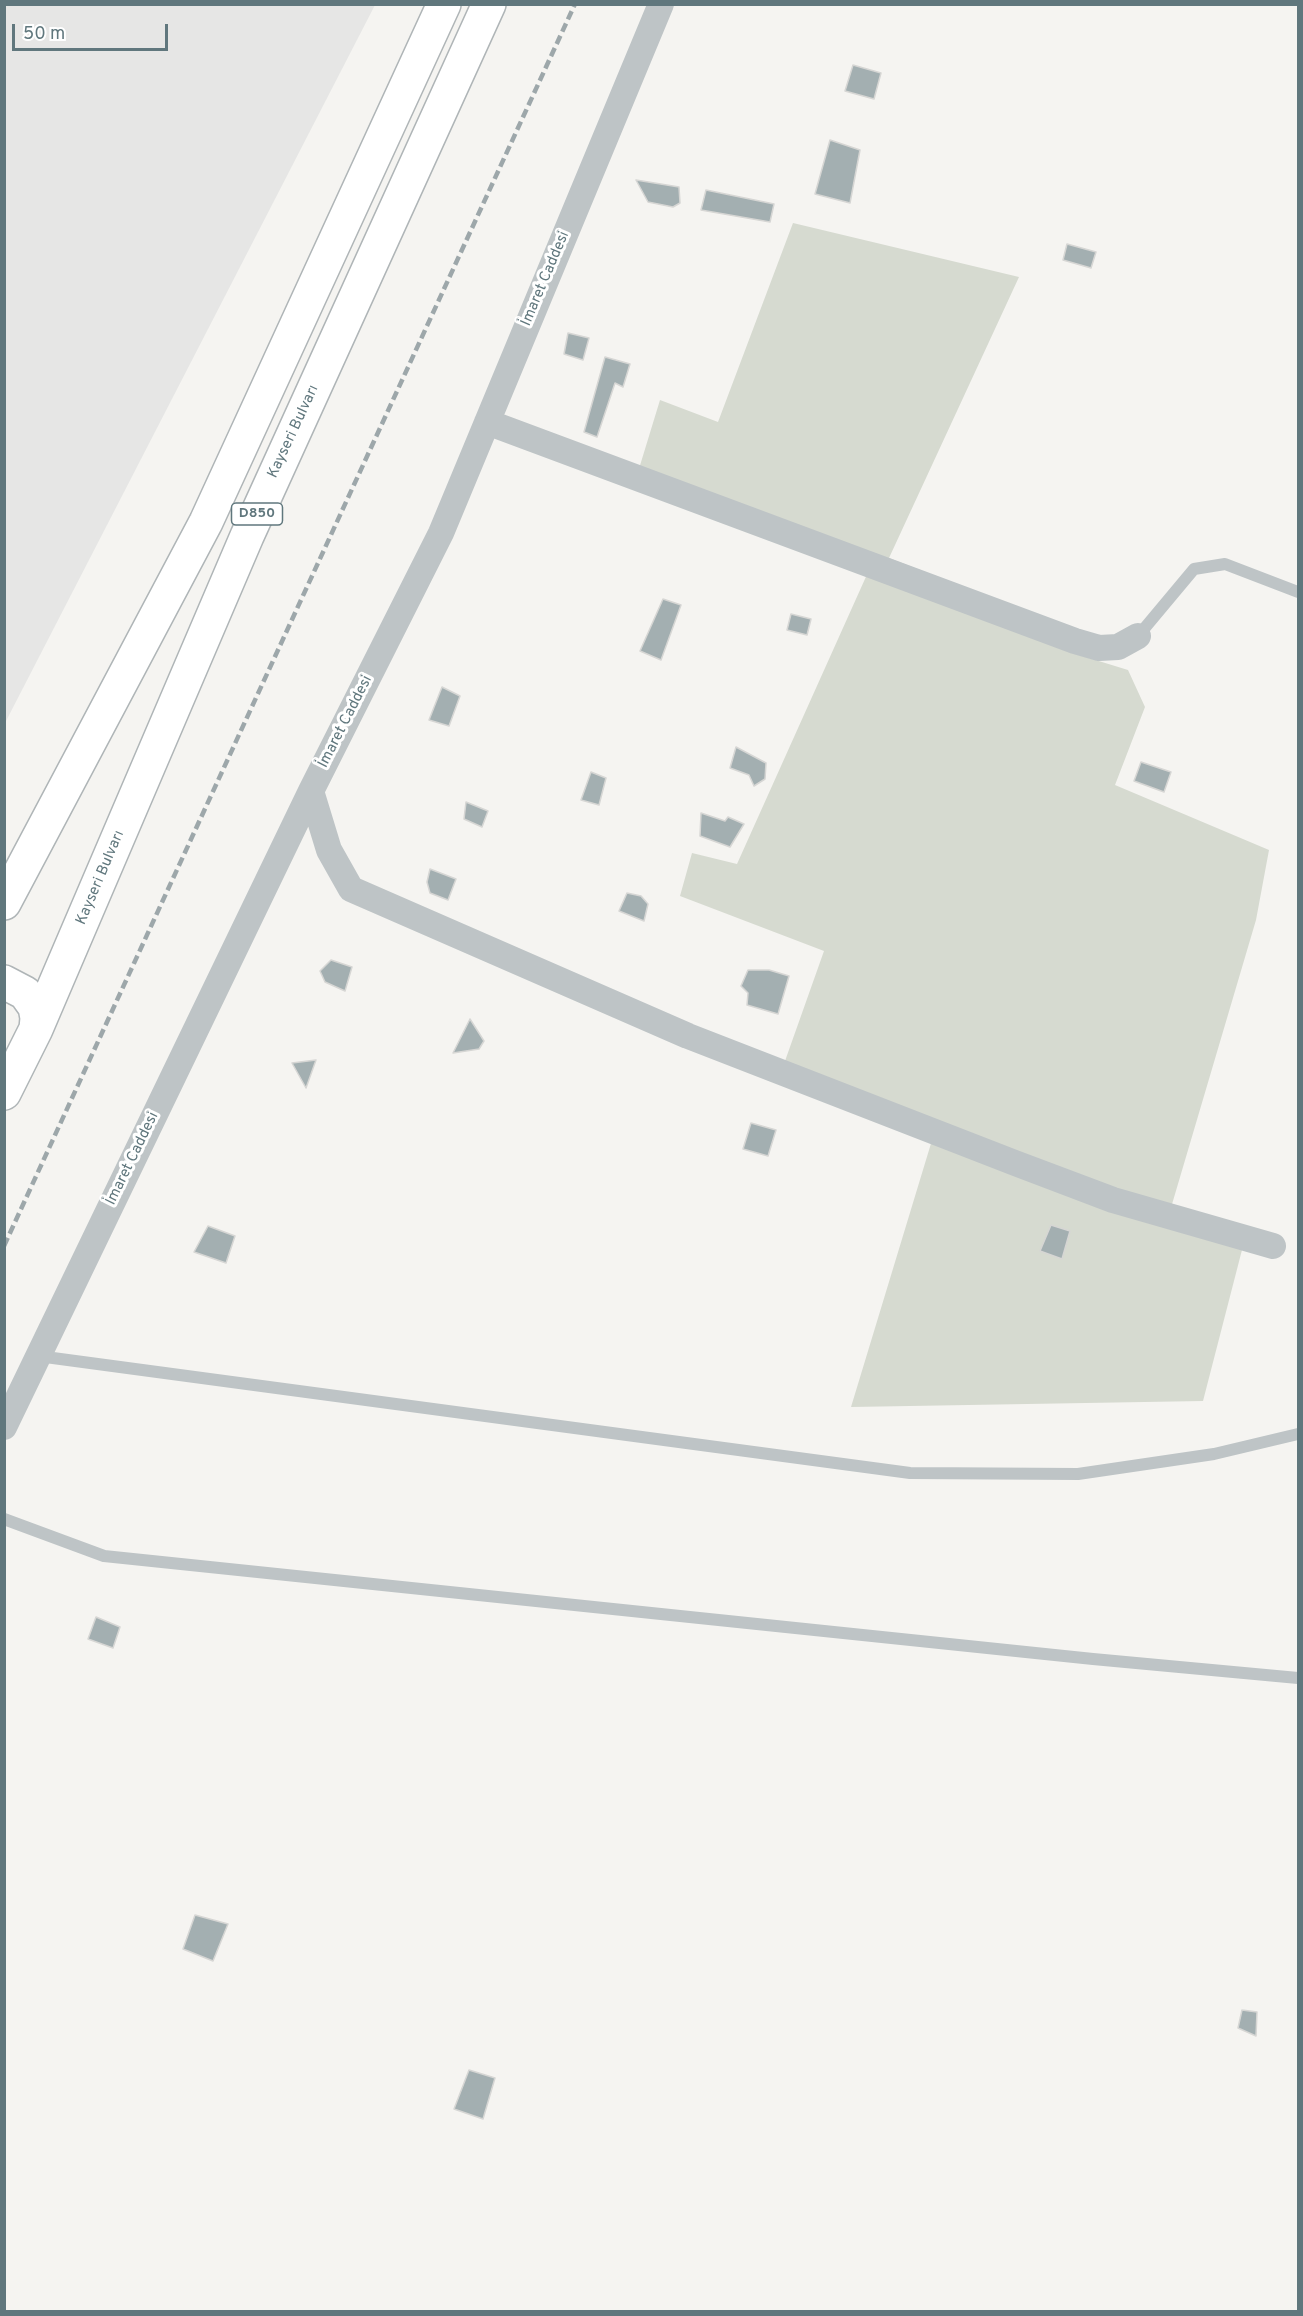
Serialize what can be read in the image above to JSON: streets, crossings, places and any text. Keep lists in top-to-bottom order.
{
  "streets": {
    "highway": ["Kayseri Bulvarı", "D850"],
    "street": ["İmaret Caddesi"]
  },
  "scale_bar": "50 m"
}
